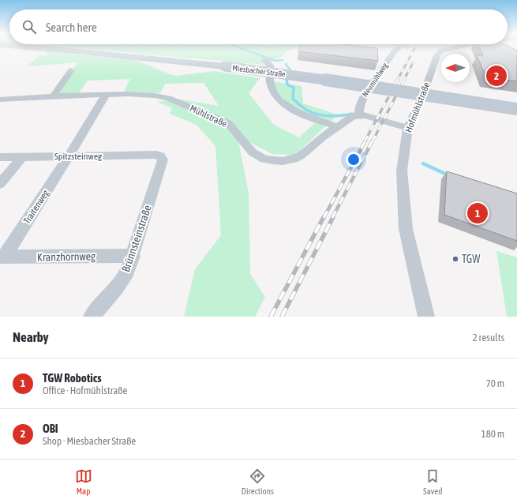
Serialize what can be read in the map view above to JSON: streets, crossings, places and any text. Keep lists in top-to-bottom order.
{
  "streets": {
    "main road": ["Miesbacher Straße"],
    "street": [
      "Neumühlweg",
      "Hofmühlstraße",
      "Mühlstraße",
      "Spitzsteinweg",
      "Traitenweg",
      "Brünnsteinstraße",
      "Kranzhornweg"
    ]
  },
  "crossings": [
    ["Neumühlweg", "Mühlstraße"],
    ["Mühlstraße", "Traitenweg"],
    ["Spitzsteinweg", "Traitenweg"],
    ["Spitzsteinweg", "Brünnsteinstraße"],
    ["Traitenweg", "Kranzhornweg"],
    ["Brünnsteinstraße", "Kranzhornweg"]
  ],
  "places": ["TGW"],
  "north": "left",
  "page": {
    "search": "Search here",
    "pins": ["2", "1"],
    "heading": ["Nearby", "2 results"],
    "list": [
      {
        "mark": "1",
        "name": "TGW Robotics",
        "note": "Office · Hofmühlstraße",
        "value": "70 m"
      },
      {
        "mark": "2",
        "name": "OBI",
        "note": "Shop · Miesbacher Straße",
        "value": "180 m"
      }
    ],
    "nav": ["Map", "Directions", "Saved"]
  }
}
